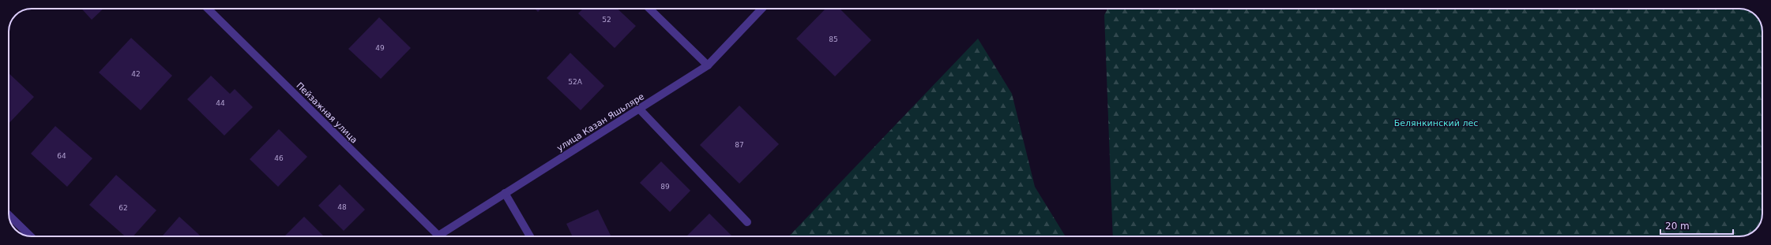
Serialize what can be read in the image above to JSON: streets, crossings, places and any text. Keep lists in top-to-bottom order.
{
  "streets": {
    "street": ["Пейзажная улица", "улица Казан Яшьляре"]
  },
  "crossings": [
    ["Пейзажная улица", "улица Казан Яшьляре"]
  ],
  "parks": ["Белянкинский лес"],
  "house_numbers": [
    "52",
    "85",
    "49",
    "42",
    "52А",
    "44",
    "87",
    "64",
    "46",
    "89",
    "48",
    "62"
  ],
  "scale_bar": "20 m"
}
